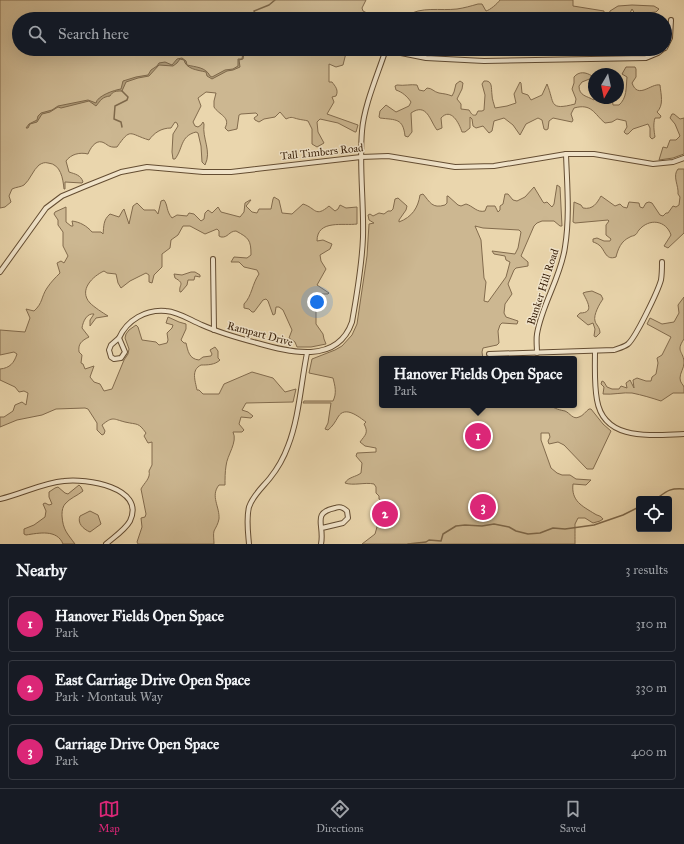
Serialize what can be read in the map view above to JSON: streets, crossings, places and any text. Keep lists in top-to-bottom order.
{
  "streets": {
    "street": ["Tall Timbers Road", "Bunker Hill Road", "Rampart Drive"]
  },
  "crossings": [
    ["Tall Timbers Road", "Bunker Hill Road"],
    ["Tall Timbers Road", "Rampart Drive"]
  ],
  "north": "bottom",
  "page": {
    "search": "Search here",
    "popup": ["Hanover Fields Open Space", "Park"],
    "pins": ["1", "3", "2"],
    "heading": ["Nearby", "3 results"],
    "list": [
      {
        "mark": "1",
        "name": "Hanover Fields Open Space",
        "note": "Park",
        "value": "310 m"
      },
      {
        "mark": "2",
        "name": "East Carriage Drive Open Space",
        "note": "Park · Montauk Way",
        "value": "330 m"
      },
      {
        "mark": "3",
        "name": "Carriage Drive Open Space",
        "note": "Park",
        "value": "400 m"
      }
    ],
    "nav": ["Map", "Directions", "Saved"]
  }
}
